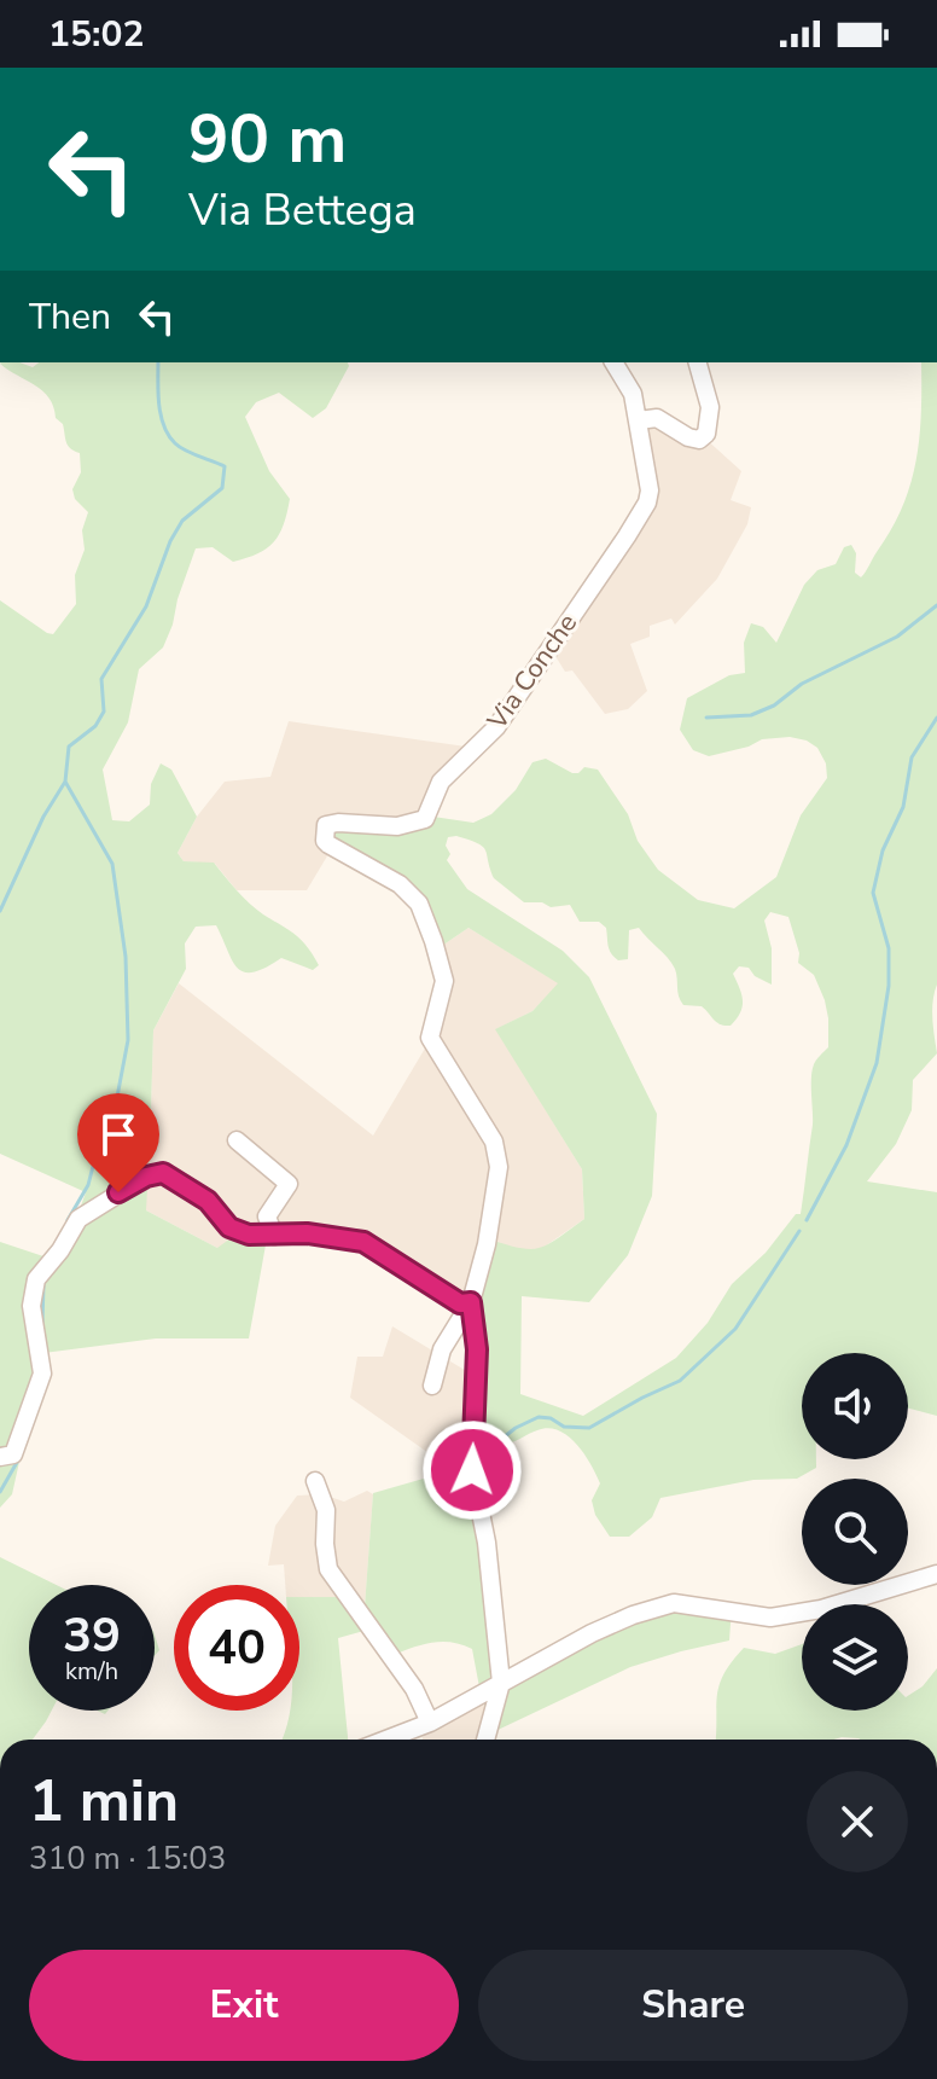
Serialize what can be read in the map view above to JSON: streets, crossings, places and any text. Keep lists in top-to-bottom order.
{
  "streets": {
    "street": ["Via Conche"]
  },
  "page": {
    "status": "15:02",
    "turn": ["90 m", "Via Bettega"],
    "then": "Then",
    "speed": "39 km/h",
    "limit": "40",
    "heading": ["1 min", "310 m · 15:03"],
    "buttons": ["Exit", "Share"]
  }
}
